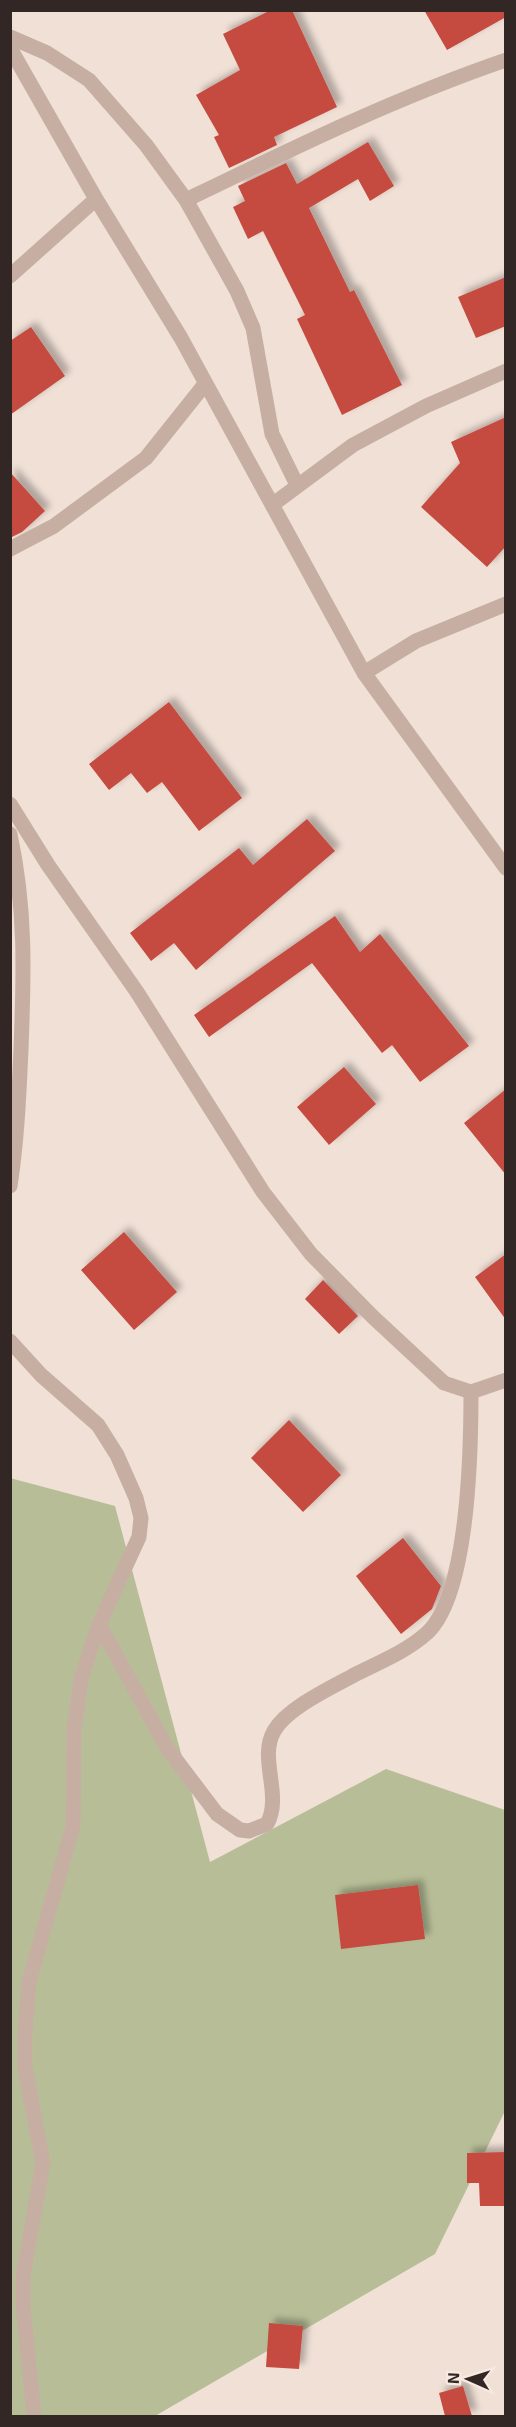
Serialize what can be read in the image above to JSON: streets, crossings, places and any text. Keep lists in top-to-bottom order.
{
  "north": "left"
}
